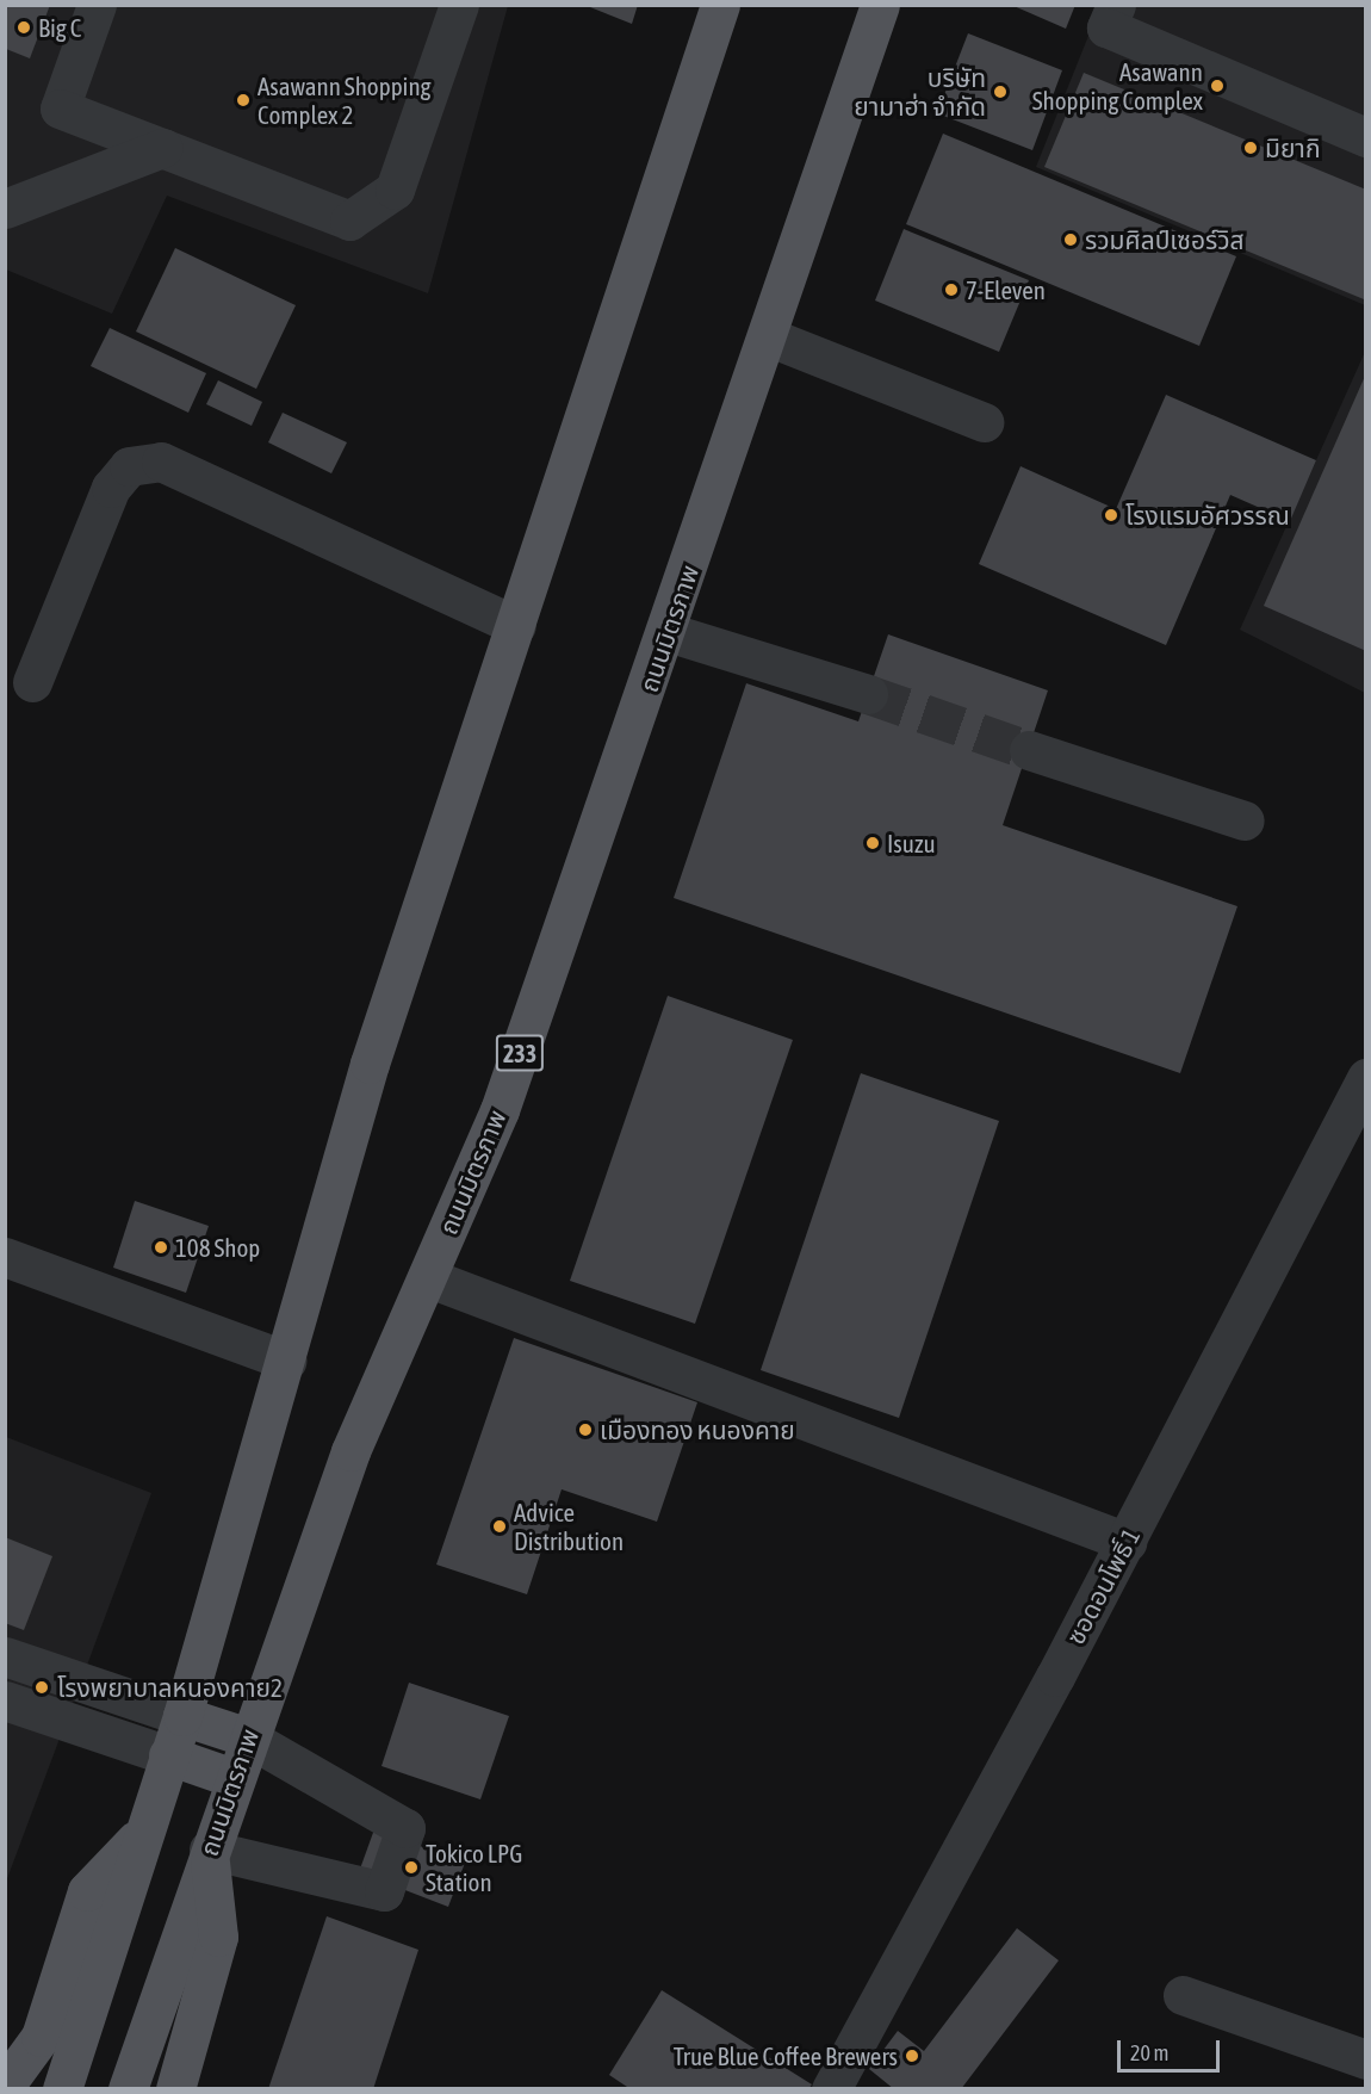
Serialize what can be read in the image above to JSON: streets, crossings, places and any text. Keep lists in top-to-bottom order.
{
  "streets": {
    "main road": ["ถนนมิตรภาพ", "233"],
    "street": ["ซอดอนโพธิ์ 1"]
  },
  "places": [
    "Big C",
    "Asawann Shopping Complex",
    "บริษัท ยามาฮ่า จำกัด",
    "Asawann Shopping Complex 2",
    "มิยากิ",
    "รวมศิลป์เซอร์วิส",
    "7-Eleven",
    "โรงแรมอัศวรรณ",
    "Isuzu",
    "108 Shop",
    "เมืองทอง หนองคาย",
    "Advice Distribution",
    "โรงพยาบาลหนองคาย2",
    "Tokico LPG Station",
    "True Blue Coffee Brewers"
  ],
  "scale_bar": "20 m"
}
